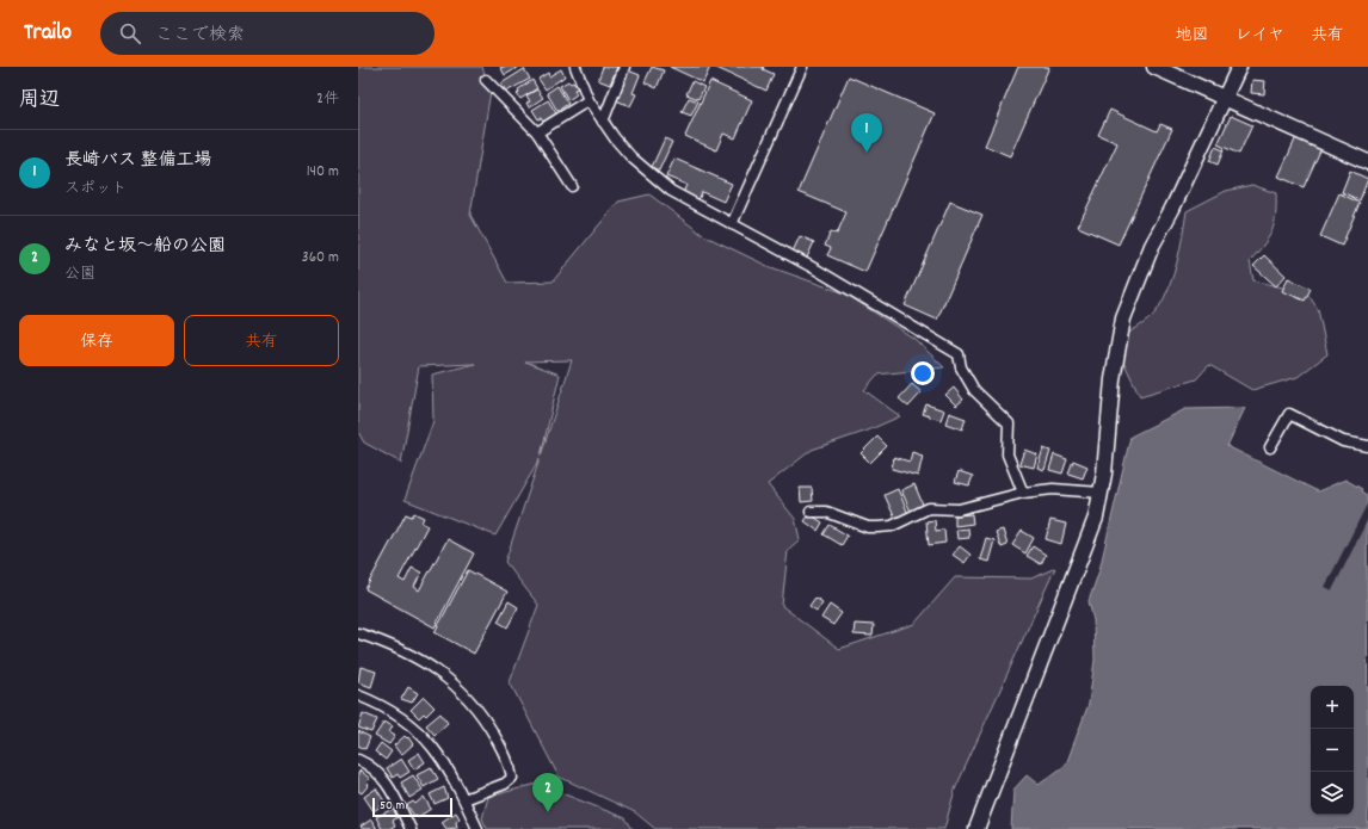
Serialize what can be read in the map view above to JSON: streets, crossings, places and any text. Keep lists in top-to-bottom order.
{
  "scale_bar": "50 m",
  "page": {
    "header": "Trailo",
    "search": "ここで検索",
    "nav": ["地図", "レイヤ", "共有"],
    "heading": ["周辺", "2件"],
    "pins": ["1", "2"],
    "list": [
      {
        "mark": "1",
        "name": "長崎バス 整備工場",
        "note": "スポット",
        "value": "140 m"
      },
      {
        "mark": "2",
        "name": "みなと坂〜船の公園",
        "note": "公園",
        "value": "360 m"
      }
    ],
    "buttons": ["保存", "共有"],
    "map_buttons": ["+", "−"],
    "scale": "50 m"
  }
}
